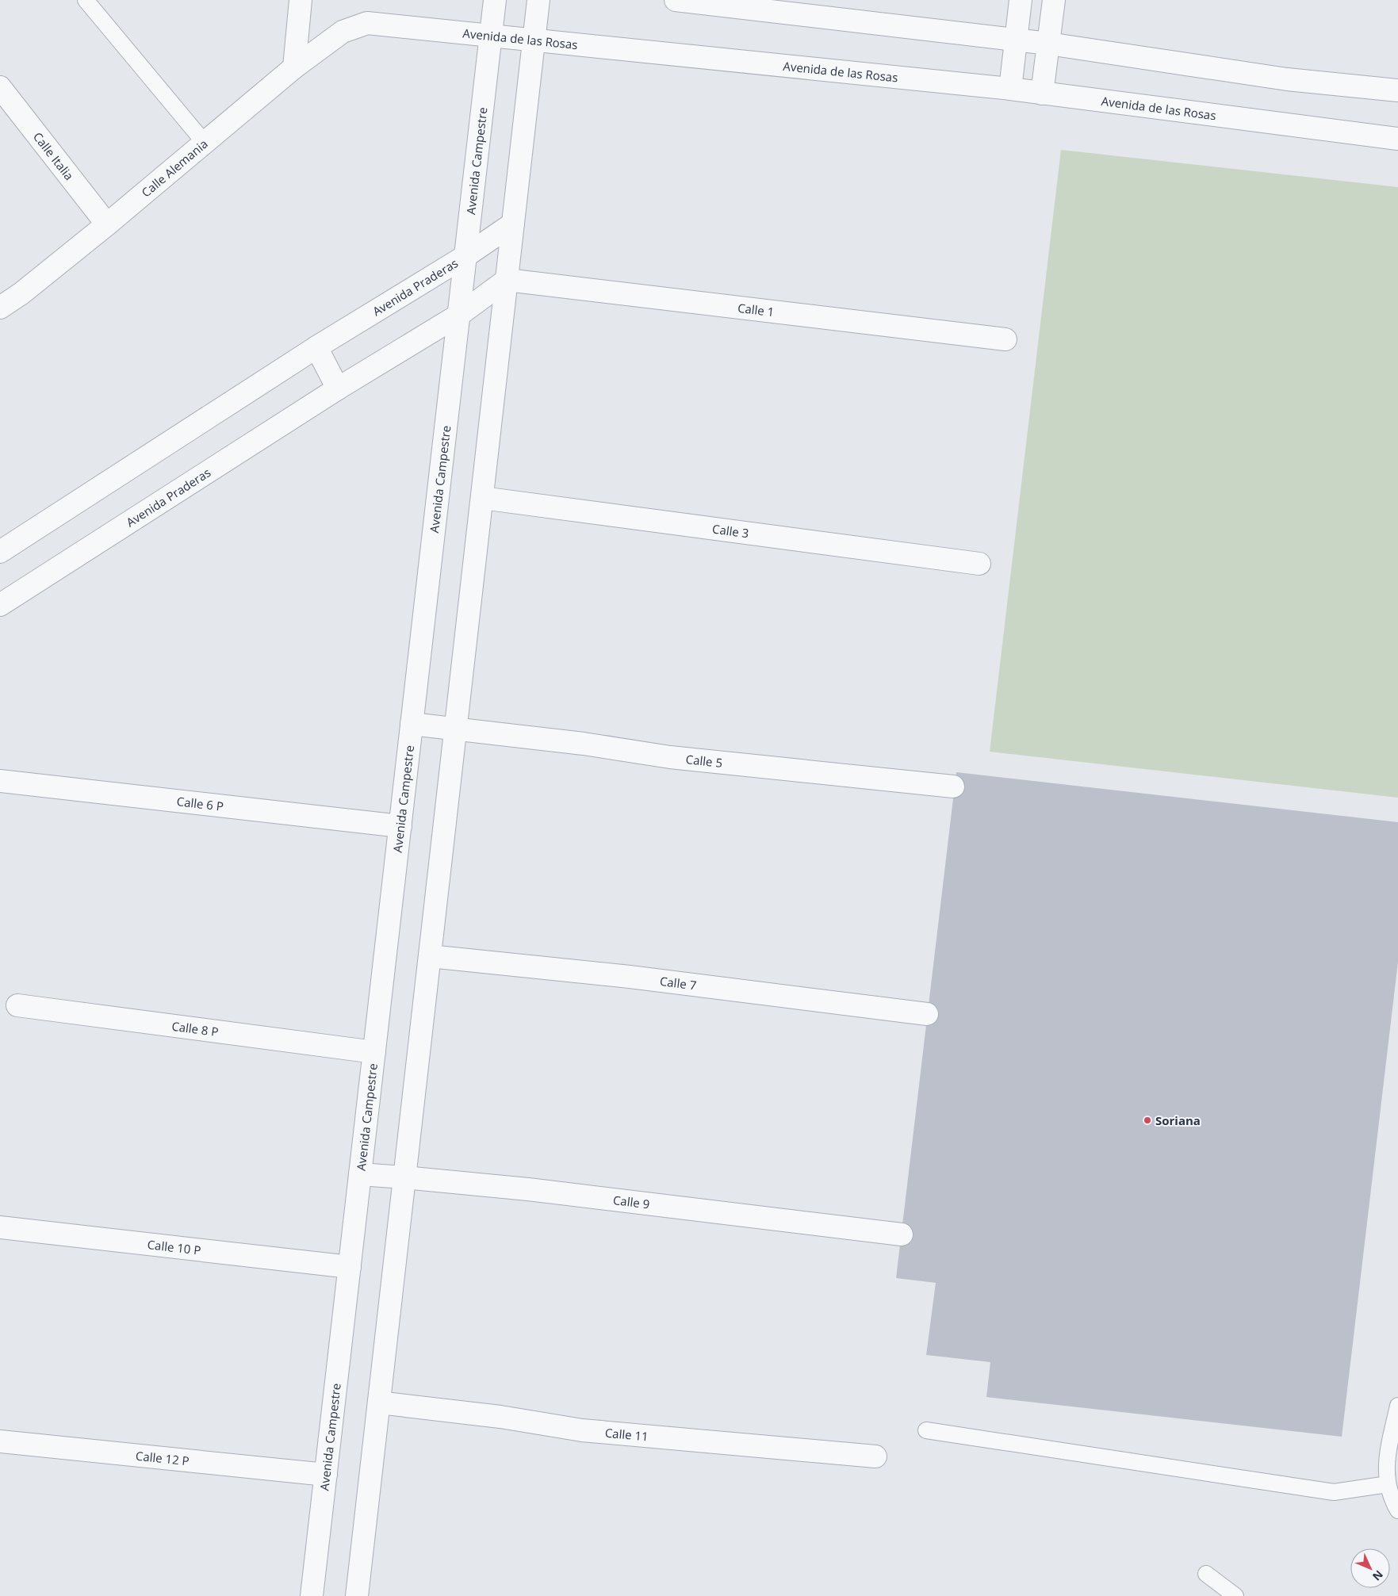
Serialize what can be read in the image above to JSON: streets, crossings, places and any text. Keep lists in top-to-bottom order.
{
  "streets": {
    "street": [
      "Avenida de las Rosas",
      "Calle Italia",
      "Avenida Campestre",
      "Calle Alemania",
      "Avenida Praderas",
      "Calle 1",
      "Calle 3",
      "Calle 5",
      "Calle 6 P",
      "Calle 7",
      "Calle 8 P",
      "Calle 9",
      "Calle 10 P",
      "Calle 11",
      "Calle 12 P"
    ]
  },
  "crossings": [
    ["Avenida de las Rosas", "Avenida Campestre"],
    ["Avenida de las Rosas", "Calle Alemania"],
    ["Calle Italia", "Calle Alemania"],
    ["Avenida Campestre", "Avenida Praderas"],
    ["Avenida Campestre", "Calle 5"],
    ["Avenida Campestre", "Calle 6 P"],
    ["Avenida Campestre", "Calle 8 P"],
    ["Avenida Campestre", "Calle 9"],
    ["Avenida Campestre", "Calle 10 P"],
    ["Avenida Campestre", "Calle 12 P"],
    ["Avenida Praderas", "Calle 1"]
  ],
  "places": ["Soriana"],
  "north": "bottom right"
}
